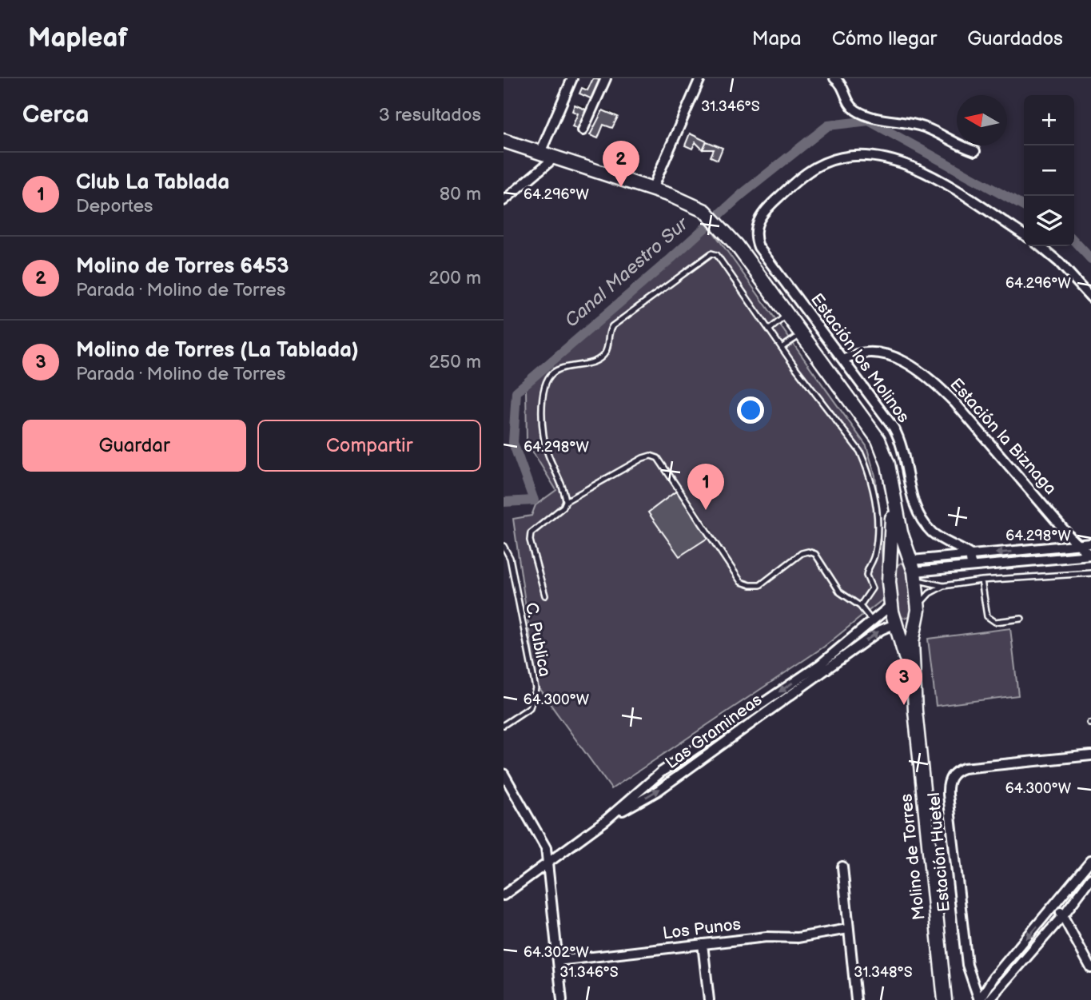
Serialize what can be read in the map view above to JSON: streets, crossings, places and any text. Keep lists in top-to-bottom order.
{
  "streets": {
    "main road": ["Molino de Torres"],
    "street": [
      "Estación los Molinos",
      "Estación la Biznaga",
      "Las Gramineas",
      "Estación Huetel",
      "Los Punos"
    ],
    "lane": ["C. Publica"]
  },
  "crossings": [
    ["Estación los Molinos", "Estación la Biznaga"]
  ],
  "water": ["Canal Maestro Sur"],
  "north": "left",
  "page": {
    "header": "Mapleaf",
    "nav": ["Mapa", "Cómo llegar", "Guardados"],
    "heading": ["Cerca", "3 resultados"],
    "map_buttons": ["+", "−"],
    "pins": ["2", "1", "3"],
    "list": [
      {
        "mark": "1",
        "name": "Club La Tablada",
        "note": "Deportes",
        "value": "80 m"
      },
      {
        "mark": "2",
        "name": "Molino de Torres 6453",
        "note": "Parada · Molino de Torres",
        "value": "200 m"
      },
      {
        "mark": "3",
        "name": "Molino de Torres (La Tablada)",
        "note": "Parada · Molino de Torres",
        "value": "250 m"
      }
    ],
    "buttons": ["Guardar", "Compartir"]
  },
  "coordinates": [
    "31.346°S",
    "64.296°W",
    "64.298°W",
    "64.300°W",
    "64.302°W",
    "31.348°S"
  ]
}
